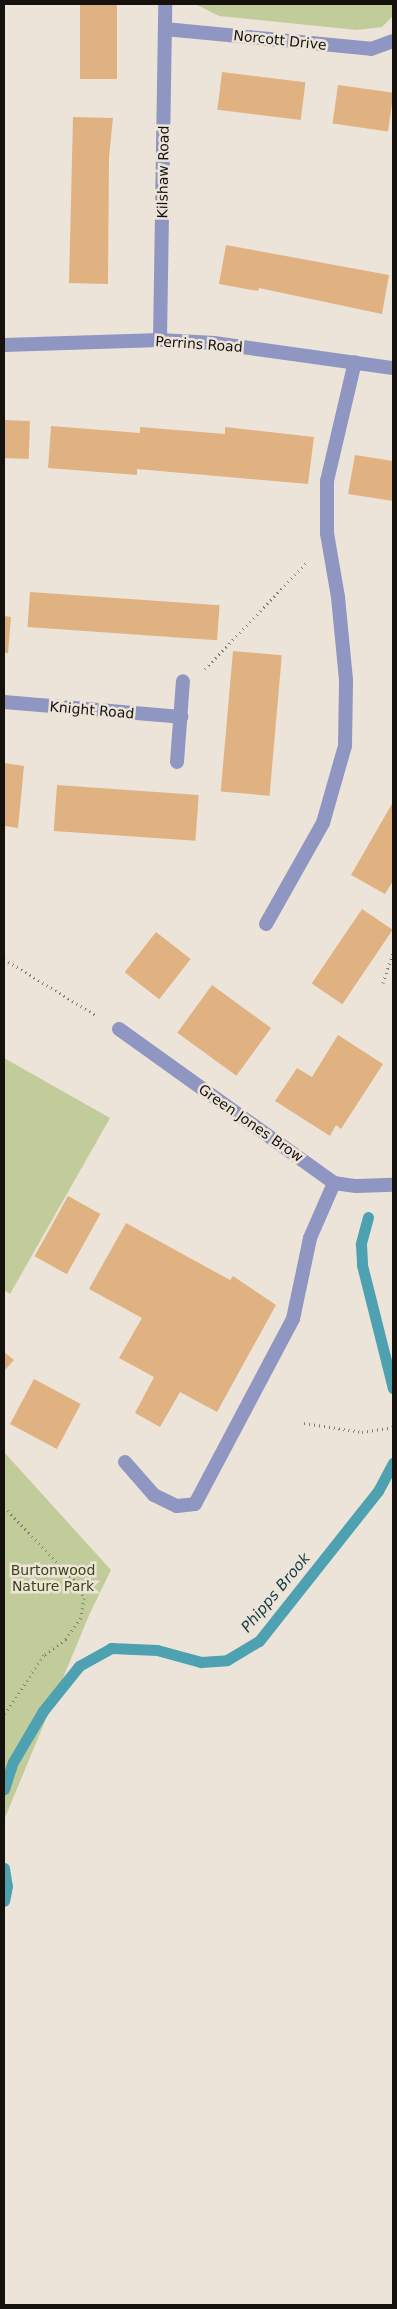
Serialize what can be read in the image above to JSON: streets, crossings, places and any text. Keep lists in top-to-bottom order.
{
  "streets": {
    "street": [
      "Norcott Drive",
      "Kilshaw Road",
      "Perrins Road",
      "Knight Road",
      "Green Jones Brow"
    ]
  },
  "crossings": [
    ["Norcott Drive", "Kilshaw Road"],
    ["Kilshaw Road", "Perrins Road"]
  ],
  "water": ["Phipps Brook"],
  "parks": ["Burtonwood Nature Park"]
}
